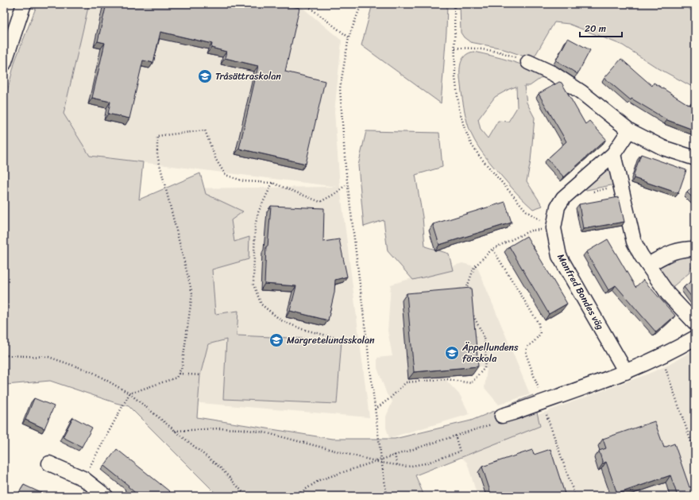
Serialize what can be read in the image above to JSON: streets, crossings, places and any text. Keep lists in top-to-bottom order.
{
  "streets": {
    "street": ["Manfred Bondes väg"]
  },
  "places": {
    "school or university": ["Tråsättraskolan", "Margretelundsskolan", "Äppellundens förskola"]
  },
  "scale_bar": "20 m"
}
